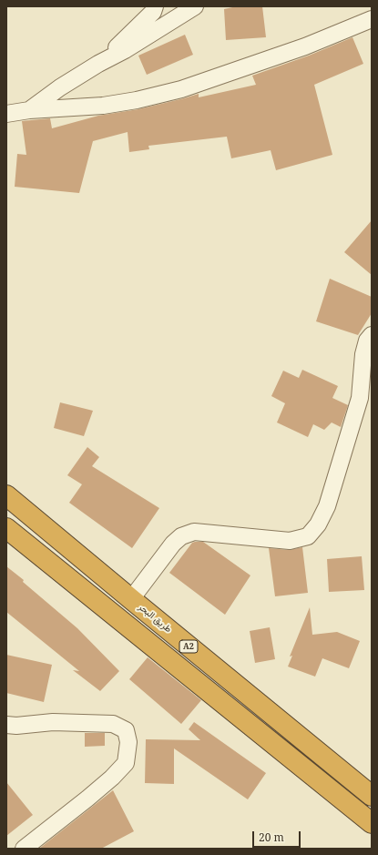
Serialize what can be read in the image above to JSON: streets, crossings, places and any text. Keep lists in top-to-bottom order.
{
  "streets": {
    "highway": ["طريق البحر", "A2"]
  },
  "scale_bar": "20 m"
}
